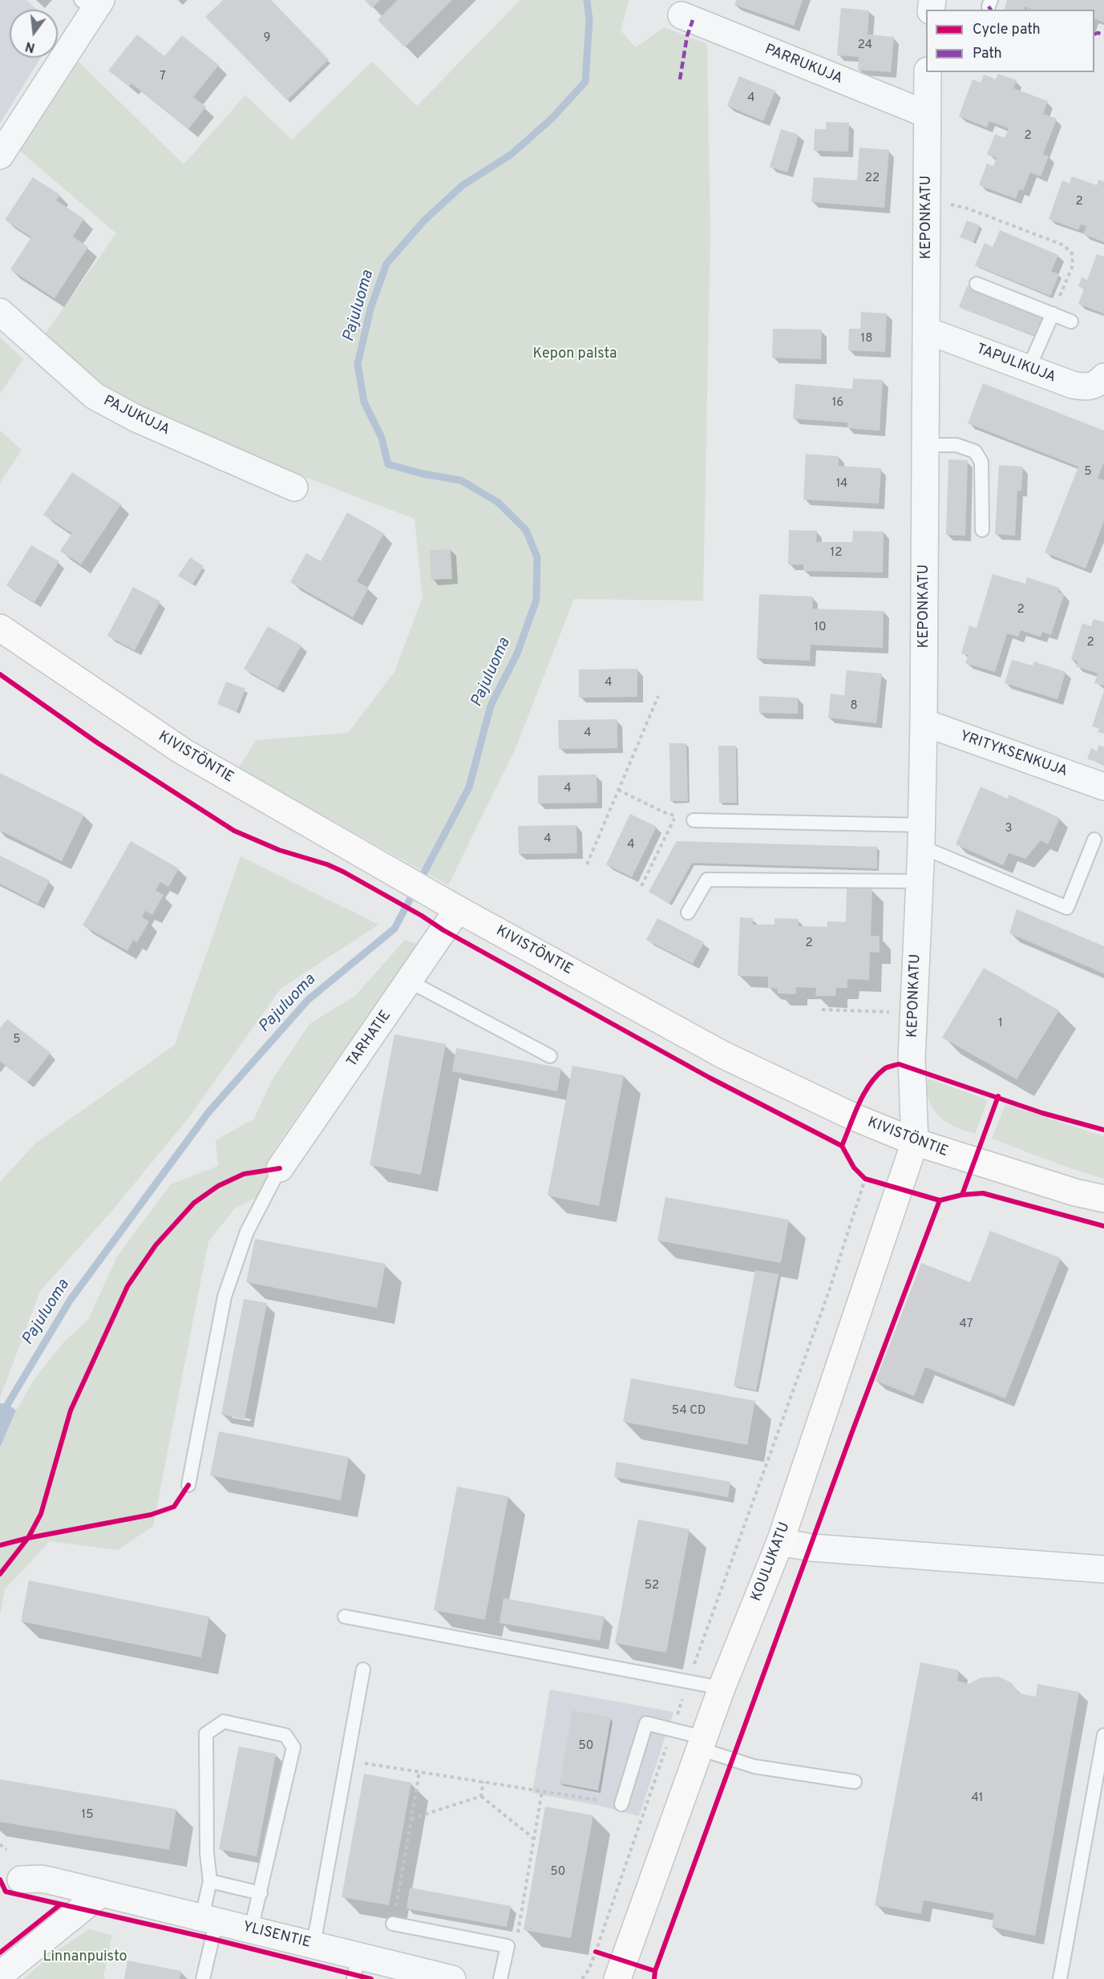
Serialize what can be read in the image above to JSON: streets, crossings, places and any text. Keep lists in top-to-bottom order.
{
  "streets": {
    "main road": ["KIVISTÖNTIE", "KOULUKATU"],
    "street": [
      "PARRUKUJA",
      "KEPONKATU",
      "TAPULIKUJA",
      "PAJUKUJA",
      "YRITYKSENKUJA",
      "TARHATIE",
      "YLISENTIE"
    ]
  },
  "crossings": [
    ["PARRUKUJA", "KEPONKATU"],
    ["KEPONKATU", "TAPULIKUJA"],
    ["KEPONKATU", "YRITYKSENKUJA"],
    ["KEPONKATU", "KIVISTÖNTIE"],
    ["KEPONKATU", "KOULUKATU"],
    ["KIVISTÖNTIE", "TARHATIE"],
    ["KIVISTÖNTIE", "KOULUKATU"]
  ],
  "water": ["Pajuluoma"],
  "parks": ["Kepon palsta", "Linnanpuisto"],
  "house_numbers": [
    "9",
    "24",
    "7",
    "4",
    "2",
    "22",
    "2",
    "18",
    "16",
    "5",
    "14",
    "12",
    "2",
    "10",
    "2",
    "4",
    "8",
    "4",
    "4",
    "3",
    "4",
    "4",
    "2",
    "1",
    "5",
    "47",
    "54 CD",
    "52",
    "50",
    "41",
    "15",
    "50"
  ],
  "legend": ["Cycle path", "Path"],
  "north": "bottom"
}
